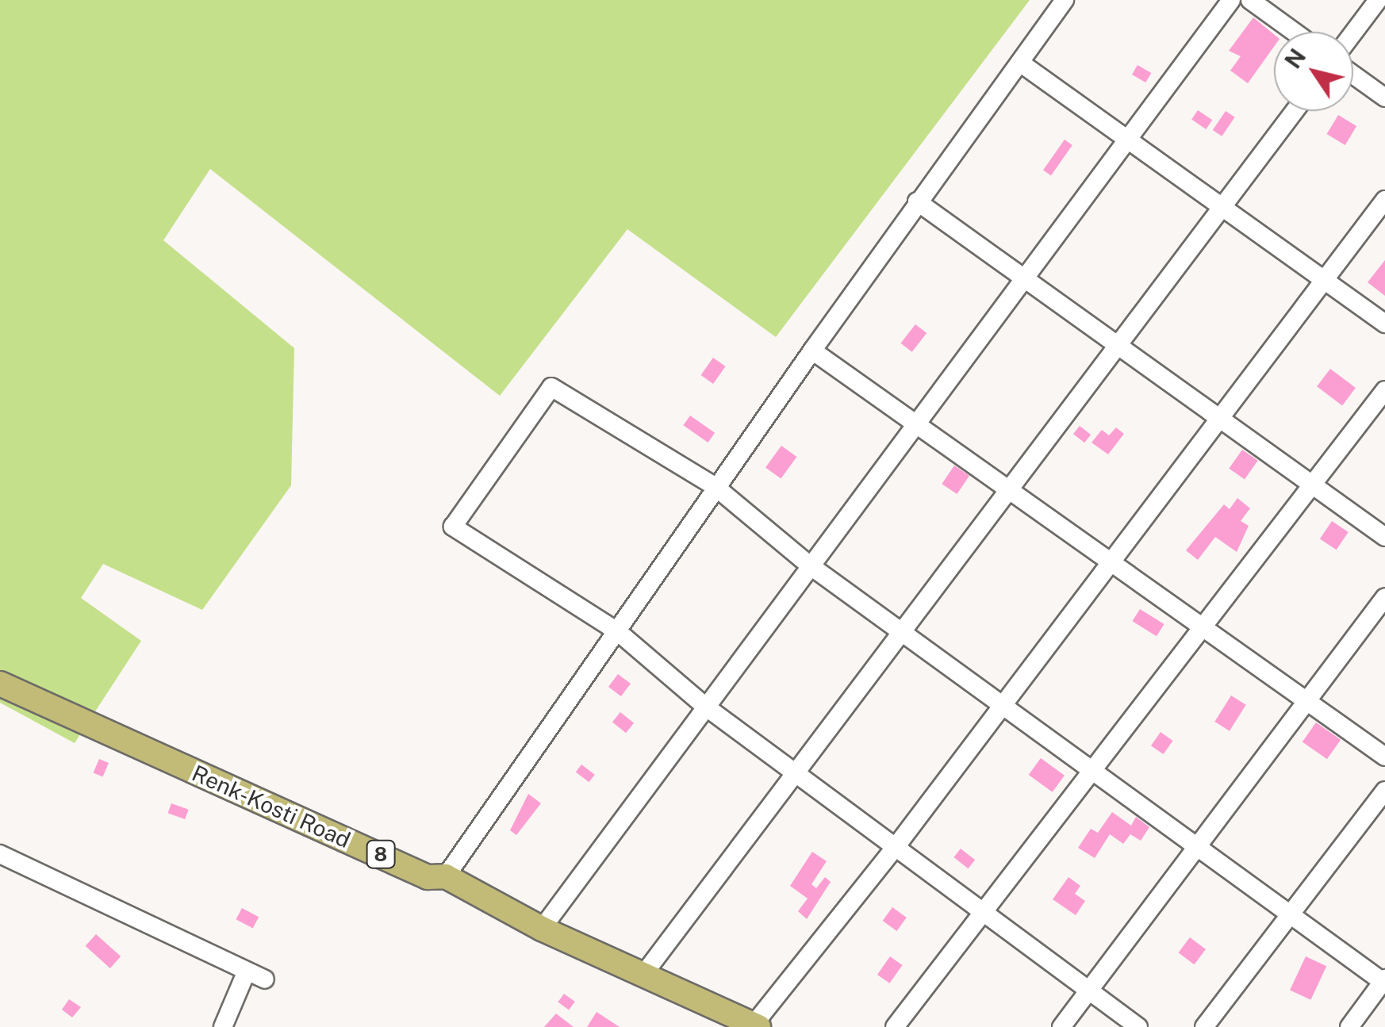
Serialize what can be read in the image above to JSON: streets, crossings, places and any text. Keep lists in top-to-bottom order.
{
  "streets": {
    "main road": ["Renk-Kosti Road", "8"]
  },
  "north": "top left"
}
